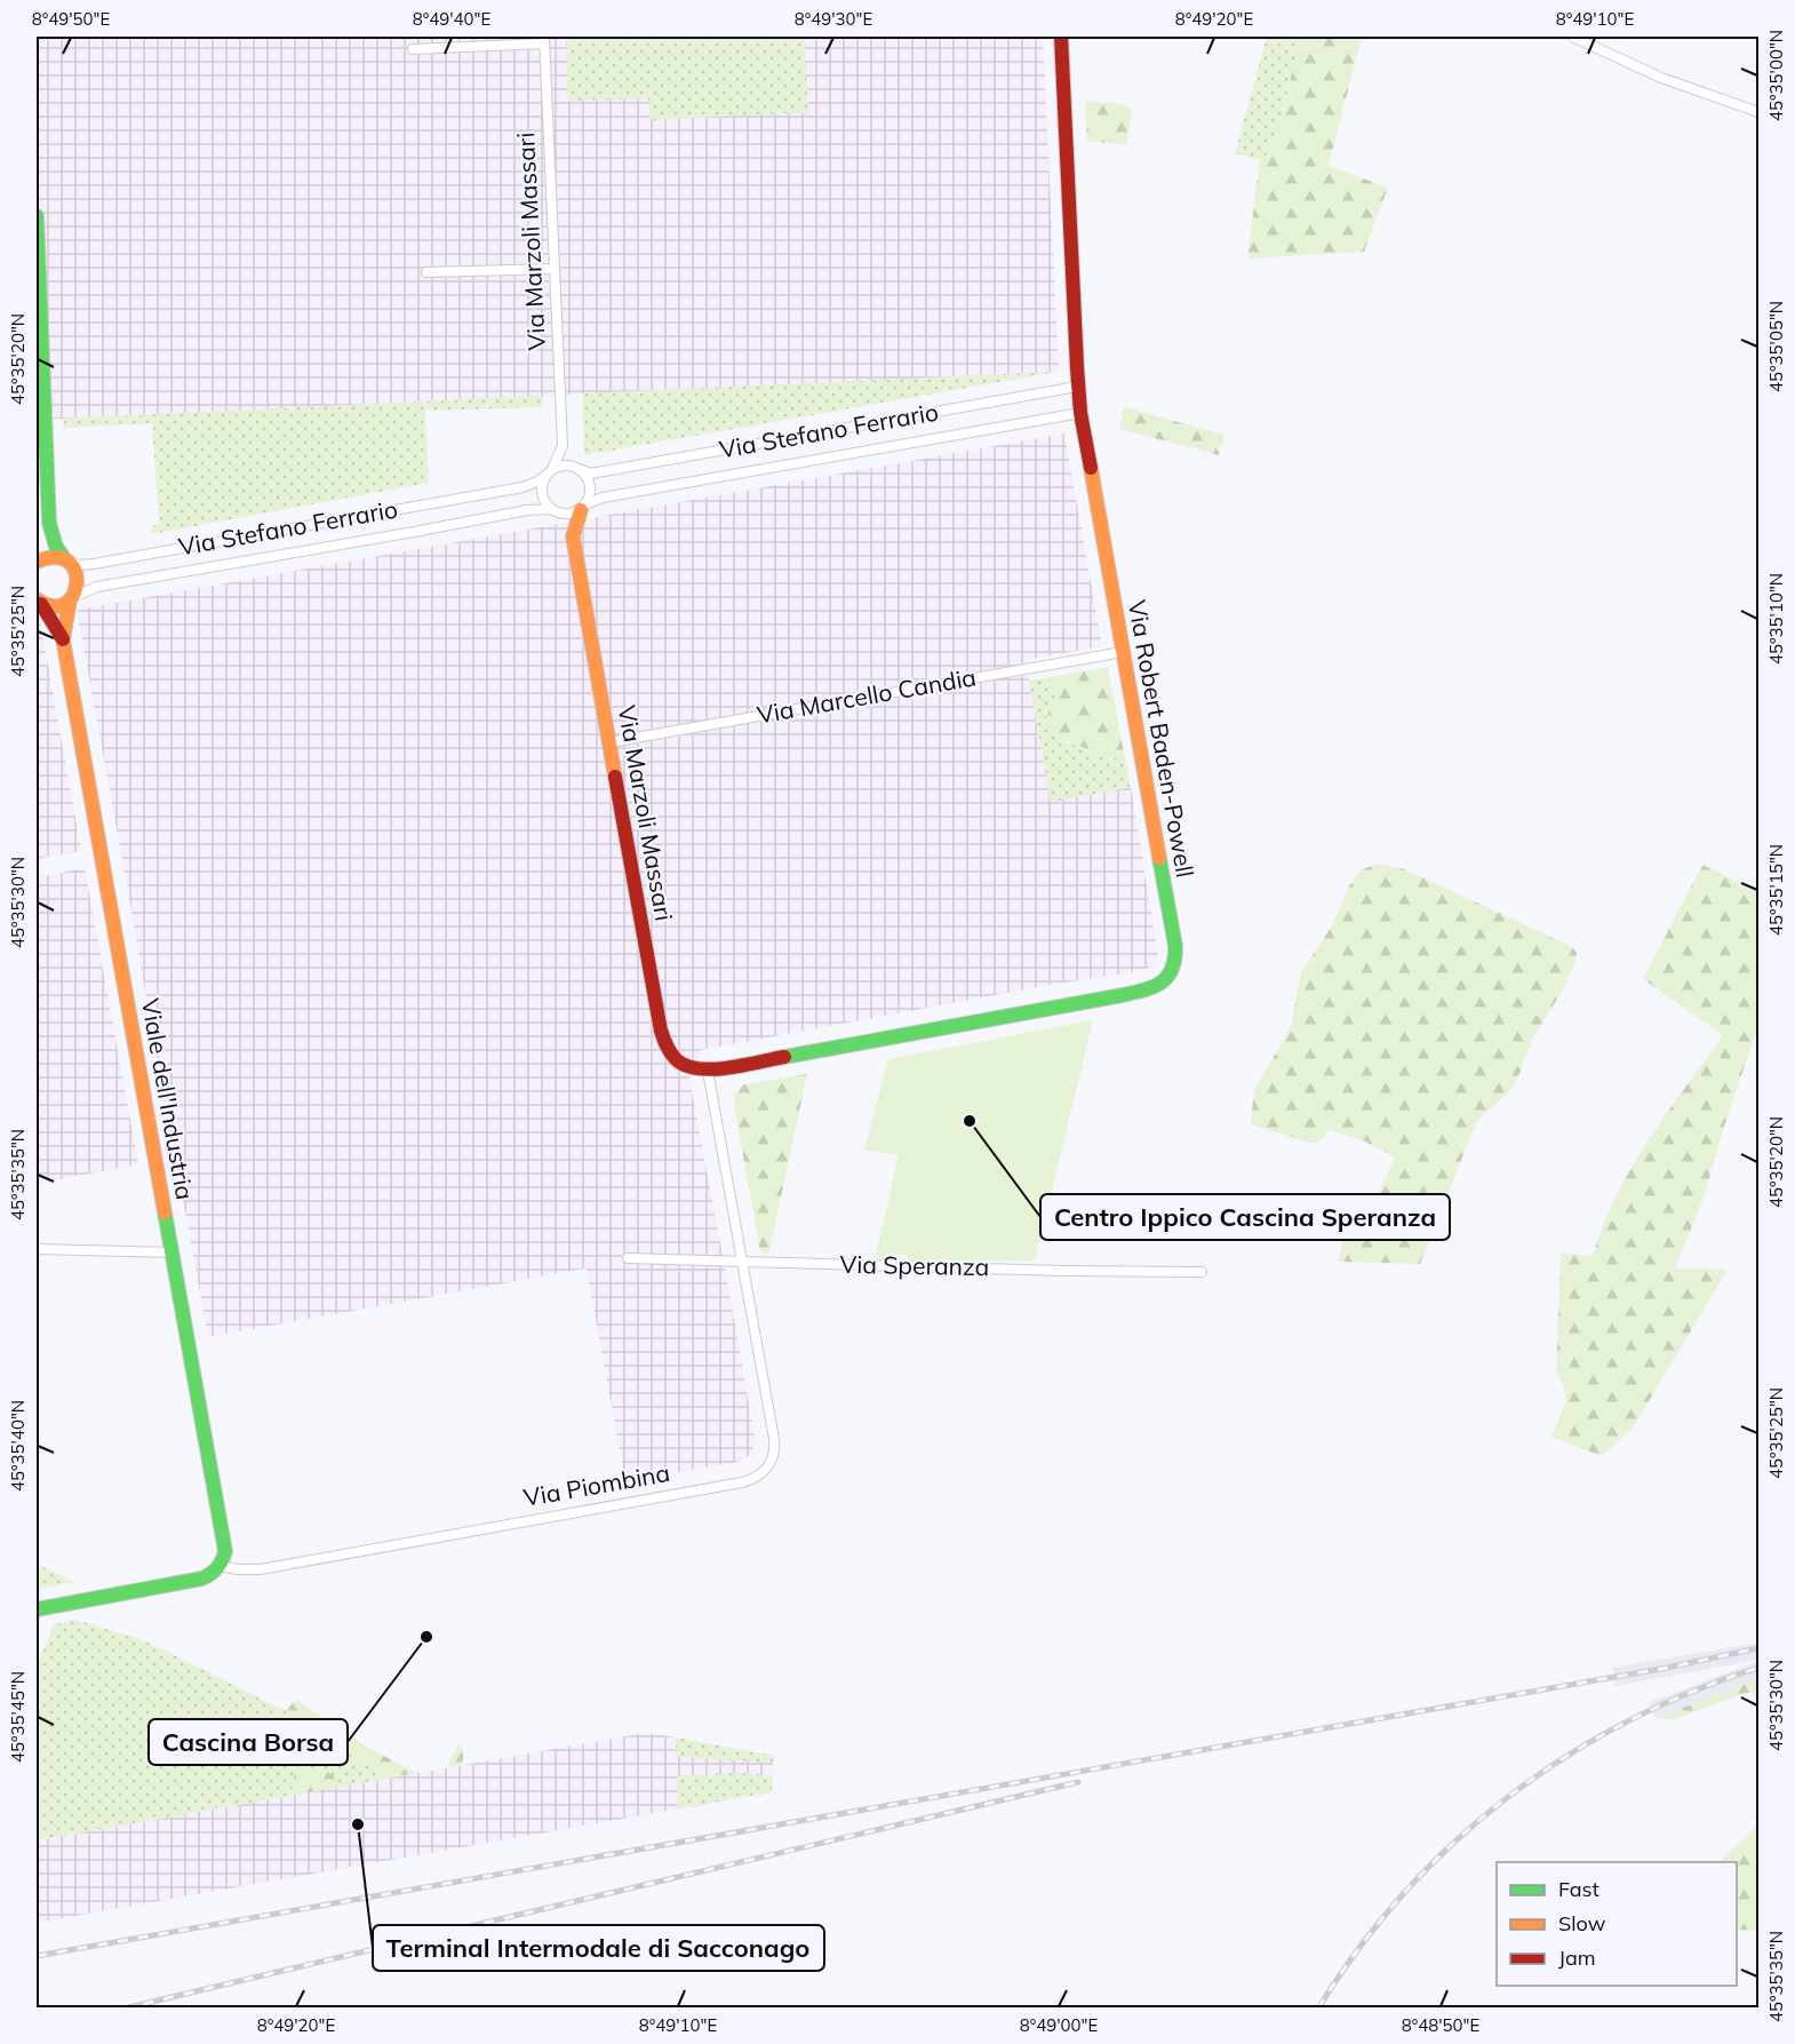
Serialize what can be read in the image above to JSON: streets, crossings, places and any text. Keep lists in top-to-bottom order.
{
  "streets": {
    "street": [
      "Via Marzoli Massari",
      "Via Stefano Ferrario",
      "Via Marcello Candia",
      "Via Robert Baden-Powell",
      "Viale dell'Industria",
      "Via Speranza",
      "Via Piombina"
    ]
  },
  "crossings": [
    ["Via Marzoli Massari", "Via Stefano Ferrario"],
    ["Via Marzoli Massari", "Via Marcello Candia"],
    ["Via Marzoli Massari", "Via Robert Baden-Powell"],
    ["Via Marzoli Massari", "Via Piombina"],
    ["Via Stefano Ferrario", "Via Robert Baden-Powell"],
    ["Via Marcello Candia", "Via Robert Baden-Powell"],
    ["Via Robert Baden-Powell", "Via Piombina"],
    ["Viale dell'Industria", "Via Piombina"],
    ["Via Speranza", "Via Piombina"]
  ],
  "places": ["Centro Ippico Cascina Speranza", "Cascina Borsa", "Terminal Intermodale di Sacconago"],
  "legend": ["Fast", "Slow", "Jam"],
  "coordinates": [
    "8°49'50\"E",
    "8°49'40\"E",
    "8°49'30\"E",
    "8°49'20\"E",
    "8°49'10\"E",
    "45°35'00\"N",
    "45°35'05\"N",
    "45°35'20\"N",
    "45°35'10\"N",
    "45°35'25\"N",
    "45°35'15\"N",
    "45°35'30\"N",
    "45°35'35\"N",
    "45°35'40\"N",
    "45°35'45\"N",
    "8°49'00\"E",
    "8°48'50\"E"
  ]
}
